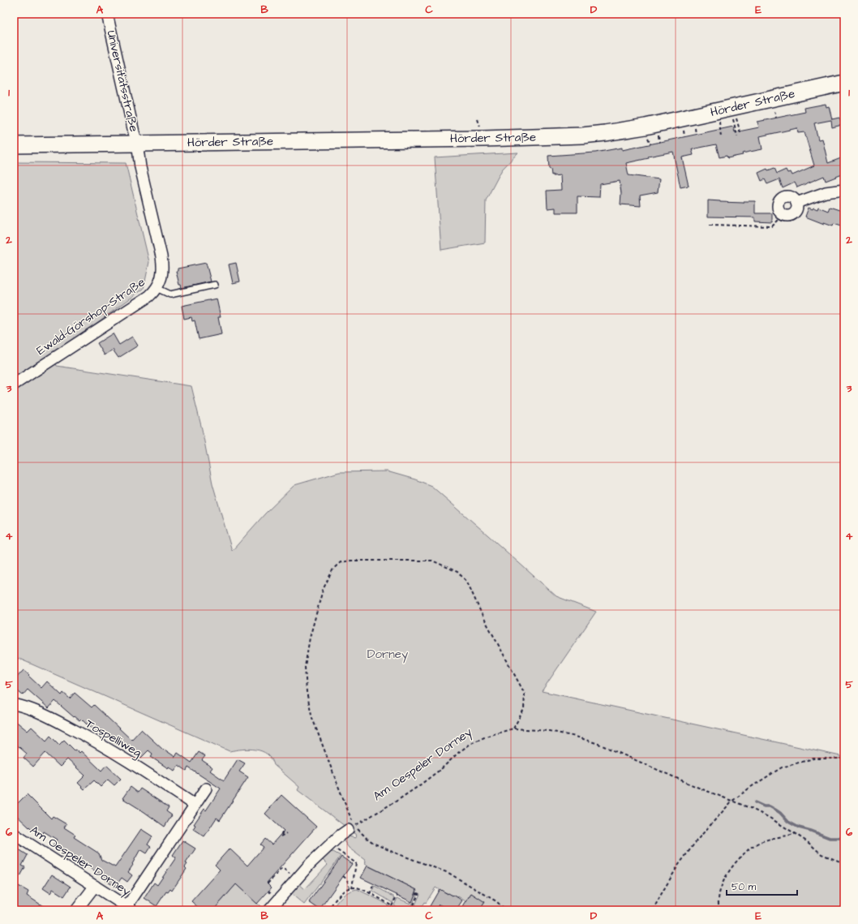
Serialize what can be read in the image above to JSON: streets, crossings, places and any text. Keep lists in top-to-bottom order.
{
  "streets": {
    "main road": ["Universitätsstraße", "Hörder Straße"],
    "street": ["Ewald-Görshop-Straße", "Tospelliweg", "Am Oespeler Dorney"]
  },
  "crossings": [
    ["Universitätsstraße", "Hörder Straße"],
    ["Universitätsstraße", "Ewald-Görshop-Straße"],
    ["Hörder Straße", "Ewald-Görshop-Straße"]
  ],
  "parks": ["Dorney"],
  "scale_bar": "50 m",
  "grid": {
    "columns": [
      "A",
      "B",
      "C",
      "D",
      "E"
    ],
    "rows": [
      "1",
      "2",
      "3",
      "4",
      "5",
      "6"
    ]
  }
}
